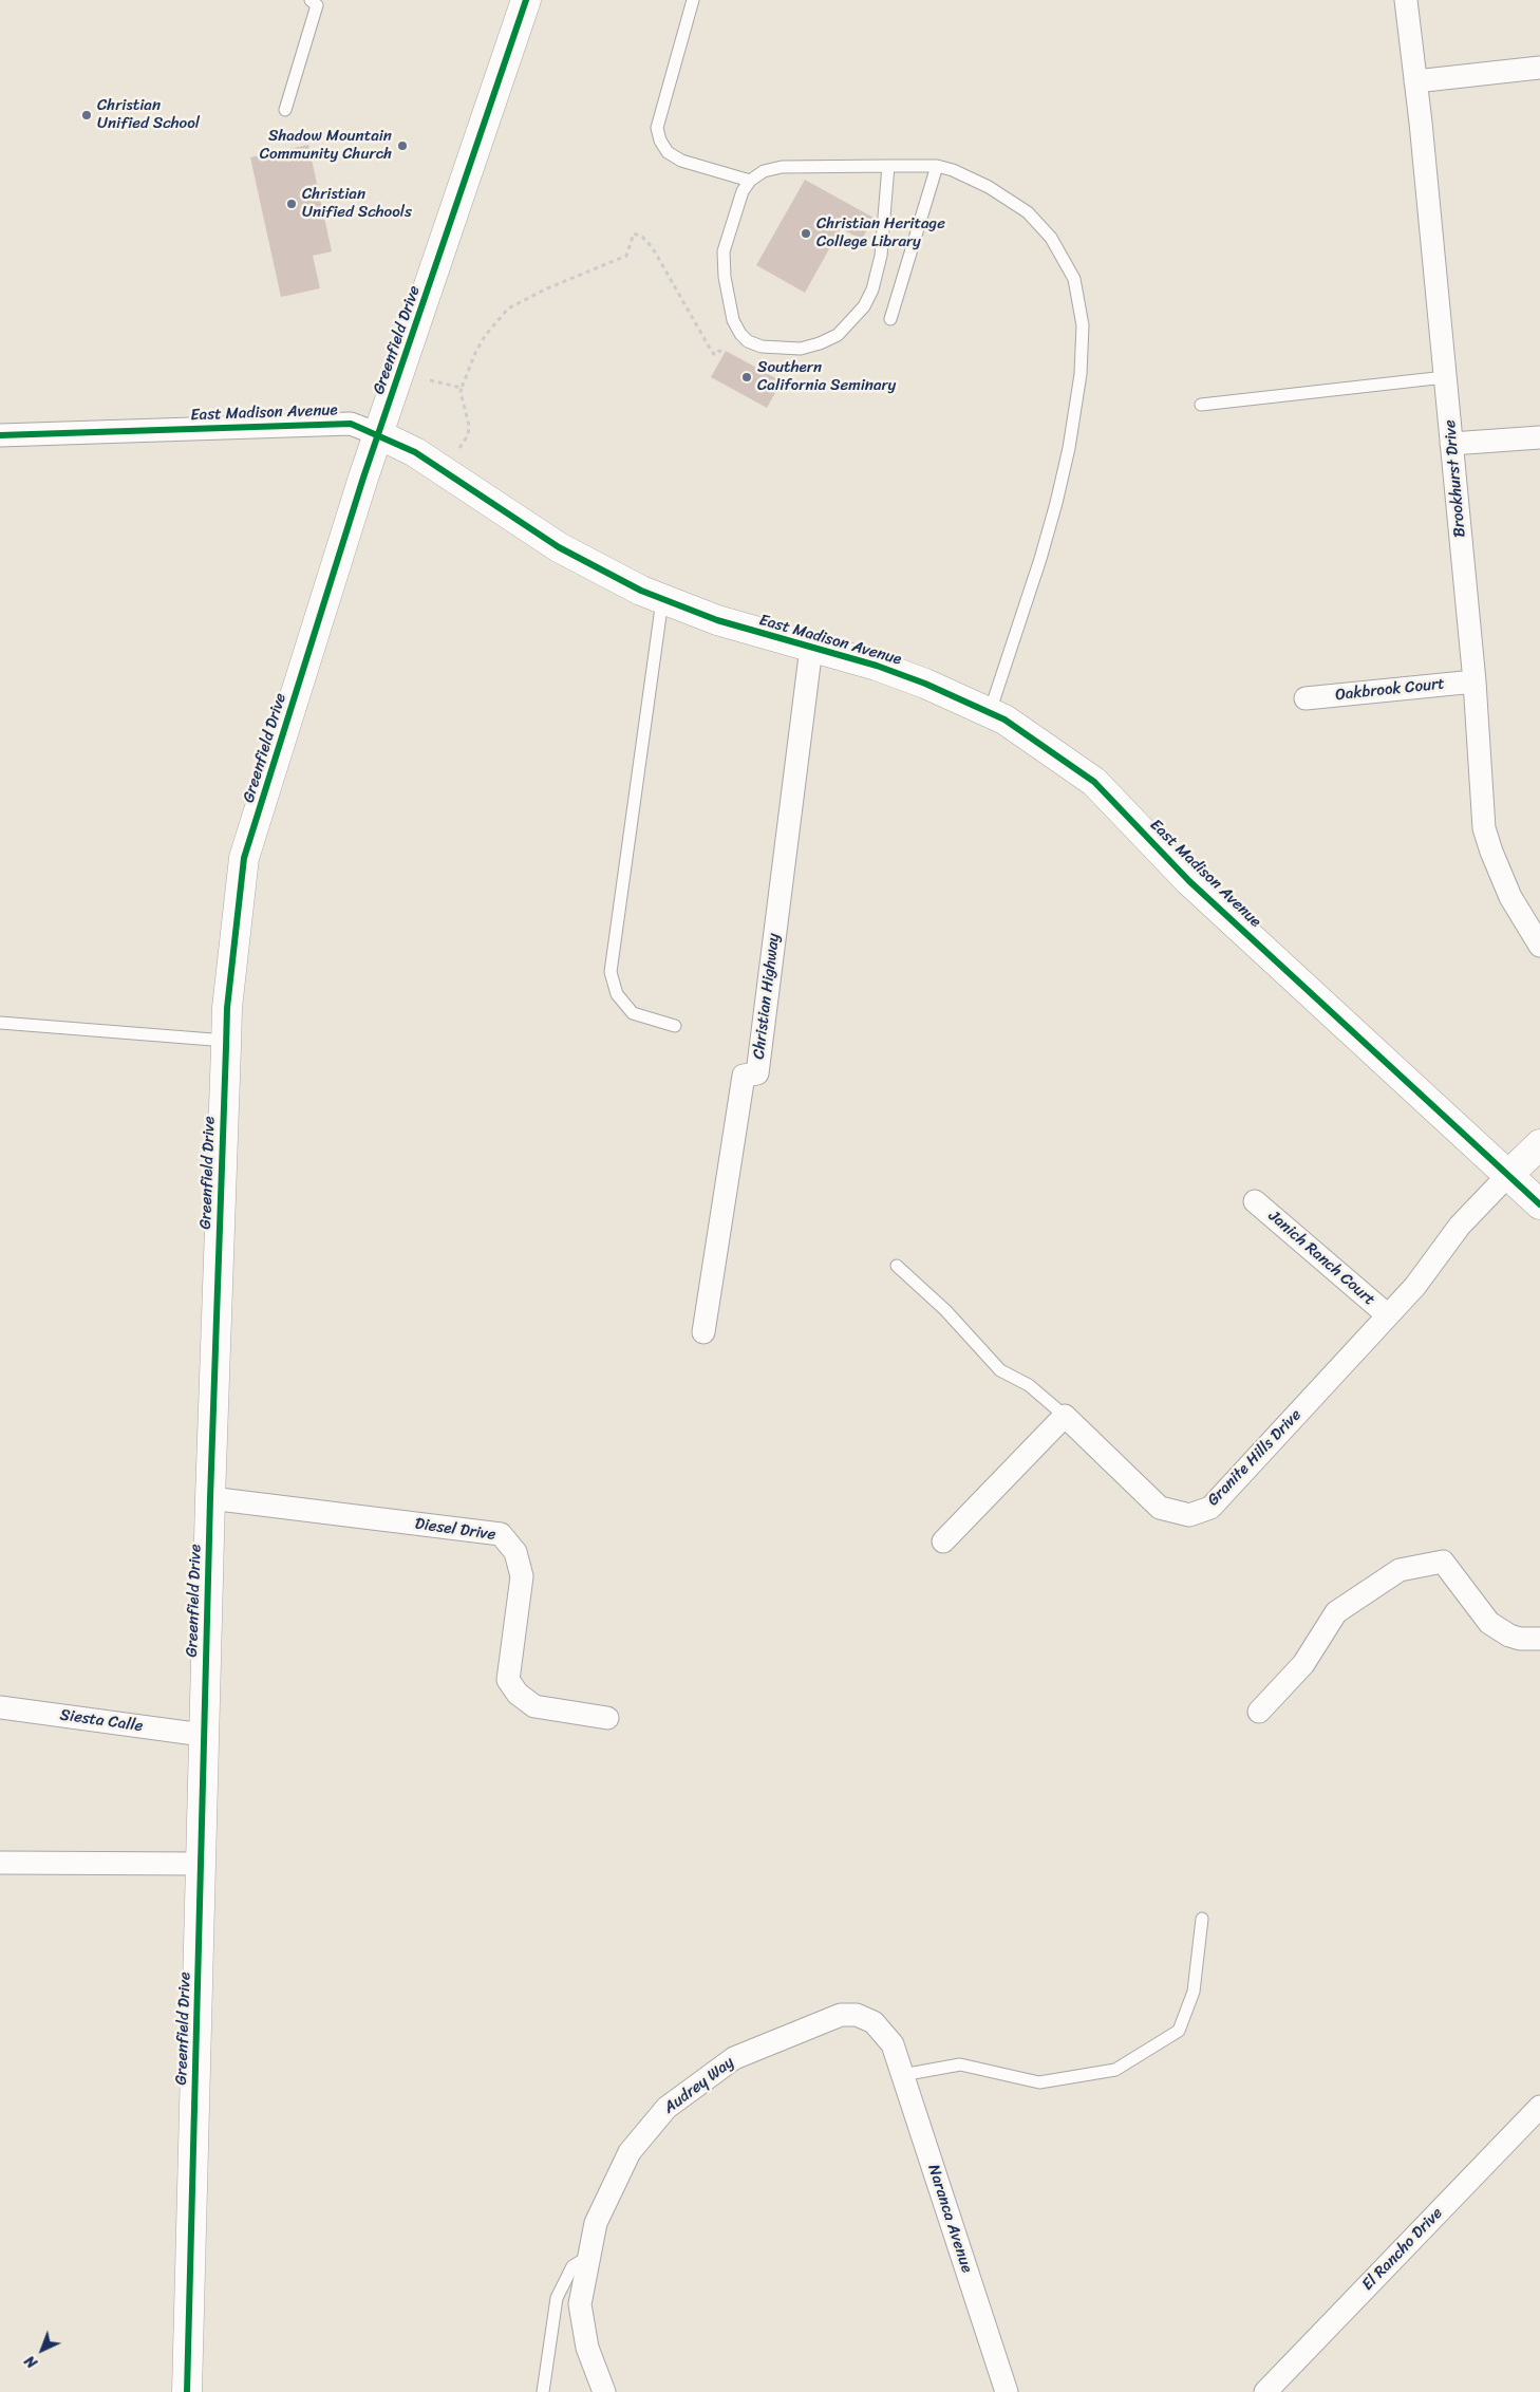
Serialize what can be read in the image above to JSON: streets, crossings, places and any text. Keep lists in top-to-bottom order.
{
  "streets": {
    "street": [
      "Greenfield Drive",
      "East Madison Avenue",
      "Brookhurst Drive",
      "Oakbrook Court",
      "Christian Highway",
      "Janich Ranch Court",
      "Granite Hills Drive",
      "Diesel Drive",
      "Siesta Calle",
      "Audrey Way",
      "Naranca Avenue",
      "El Rancho Drive"
    ]
  },
  "crossings": [
    ["Greenfield Drive", "East Madison Avenue"],
    ["Greenfield Drive", "Diesel Drive"],
    ["Greenfield Drive", "Siesta Calle"],
    ["East Madison Avenue", "Christian Highway"],
    ["East Madison Avenue", "Granite Hills Drive"],
    ["Brookhurst Drive", "Oakbrook Court"],
    ["Janich Ranch Court", "Granite Hills Drive"],
    ["Audrey Way", "Naranca Avenue"]
  ],
  "places": [
    "Christian Unified School",
    "Shadow Mountain Community Church",
    "Christian Unified Schools",
    "Christian Heritage College Library",
    "Southern California Seminary"
  ],
  "north": "bottom left"
}
